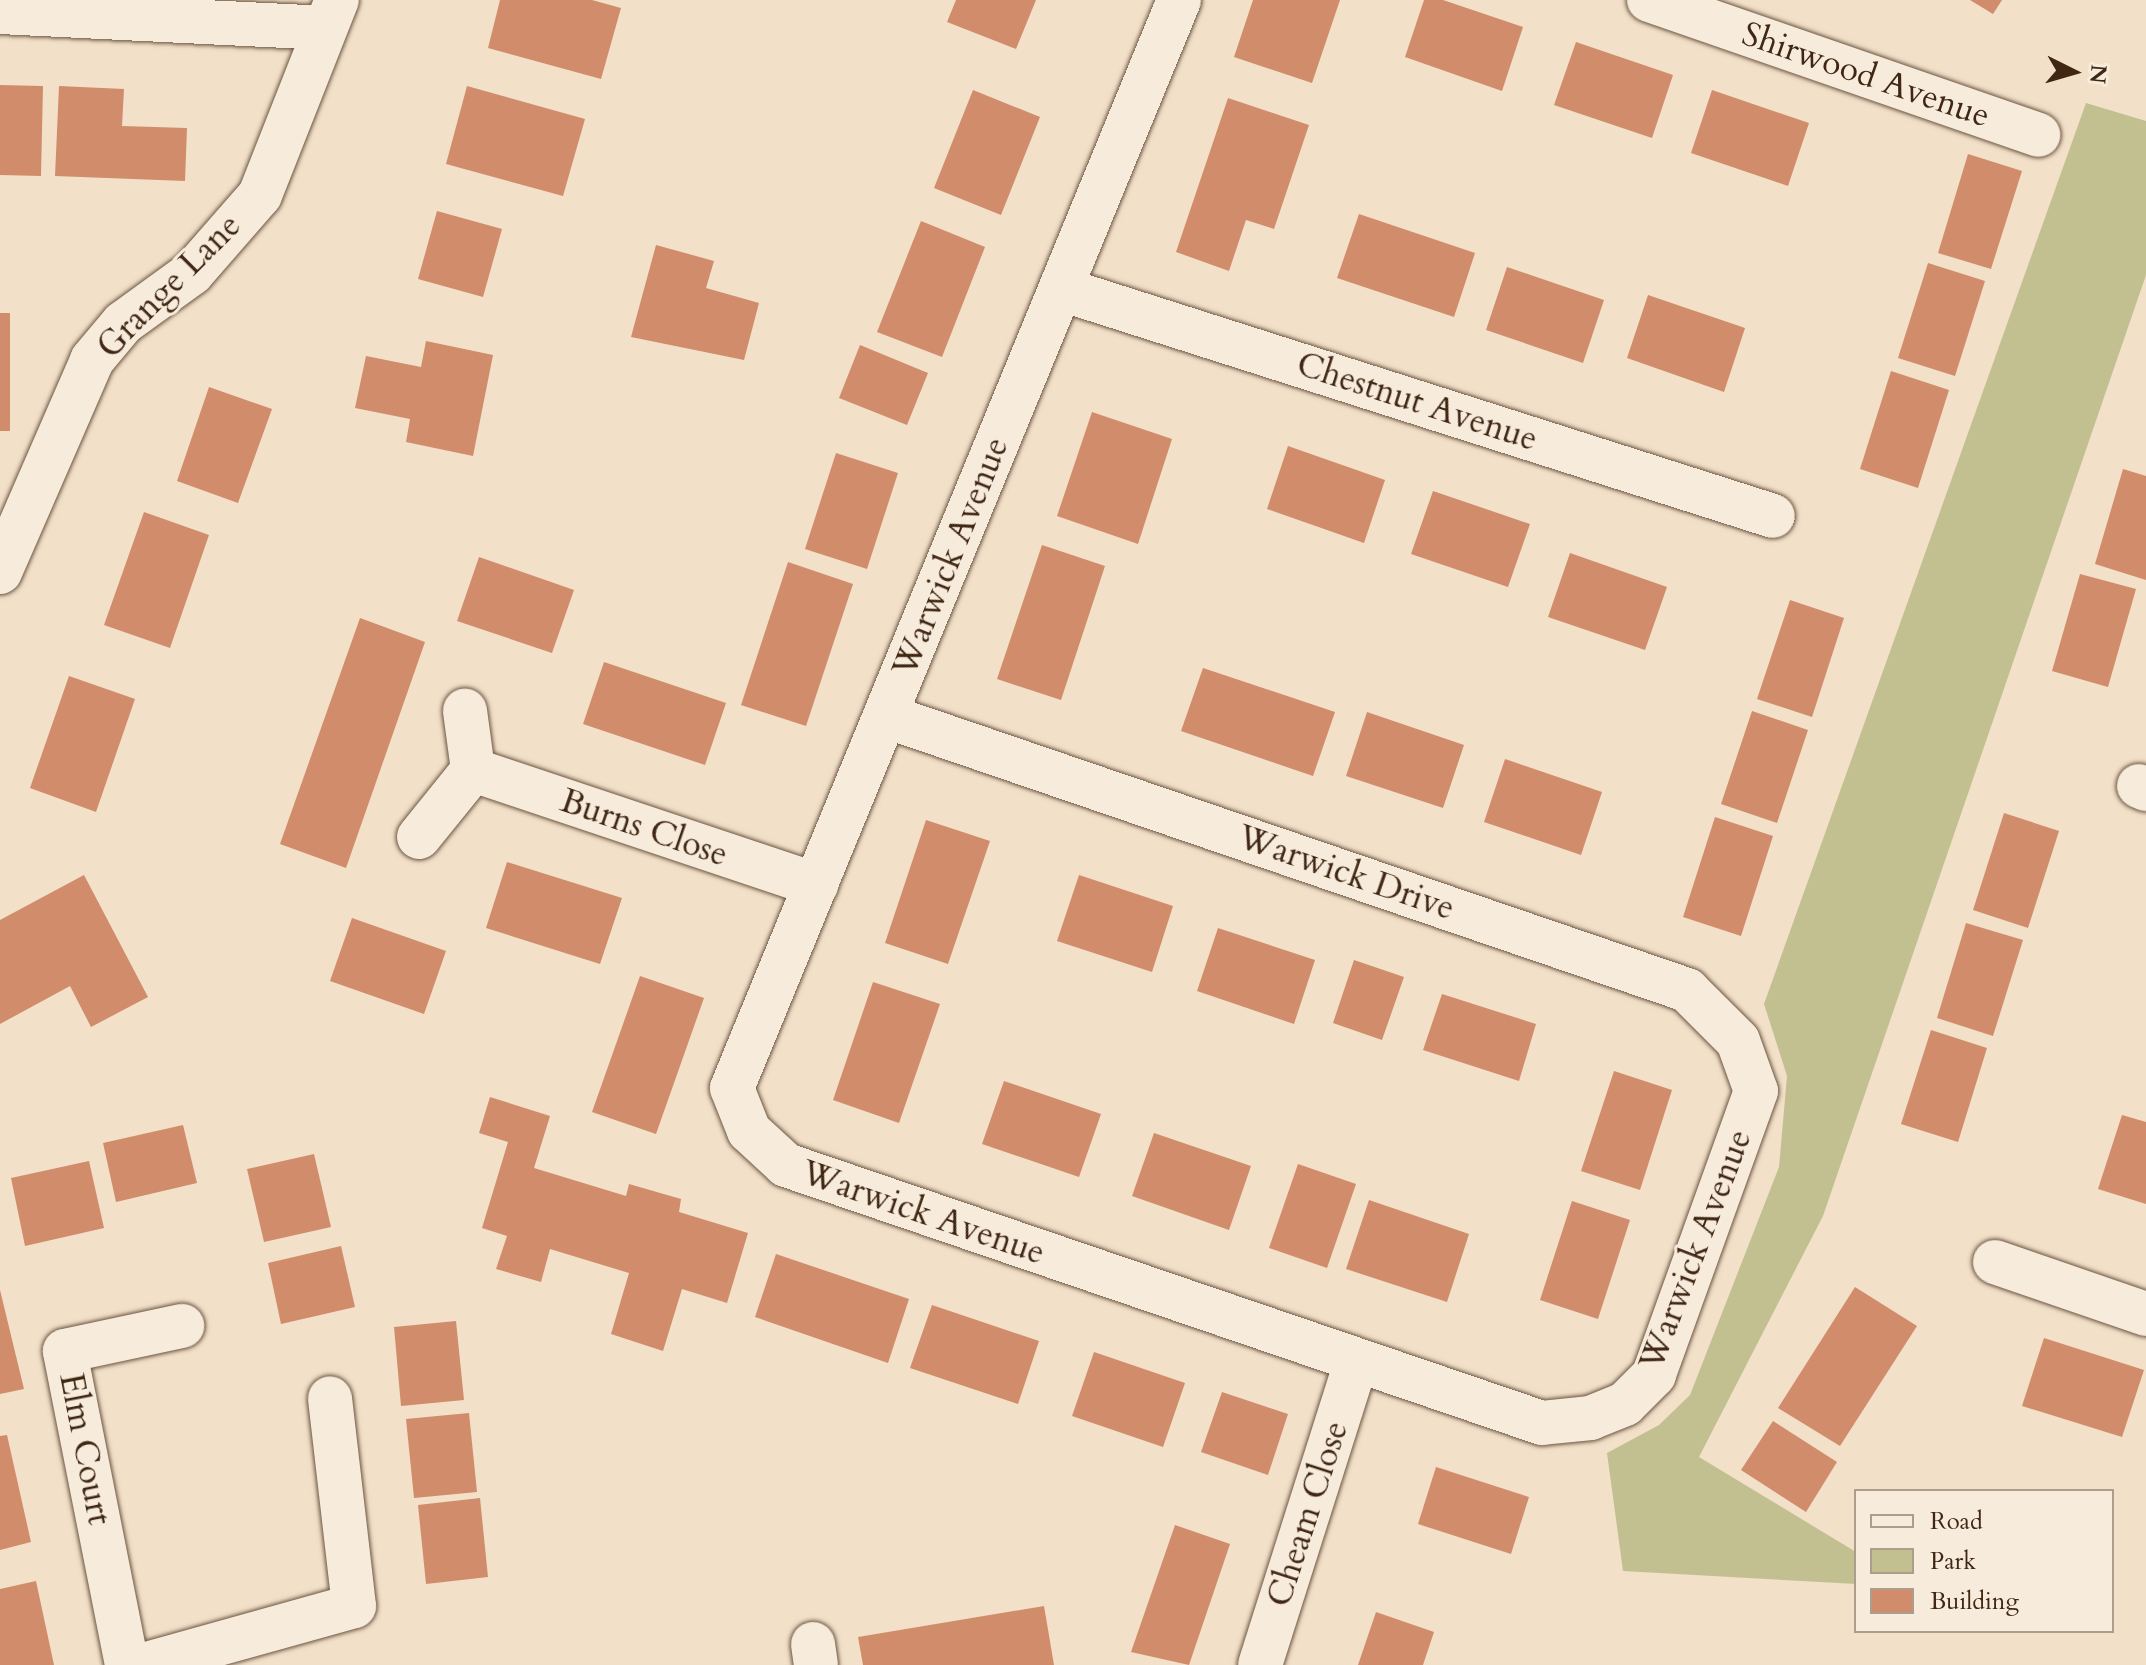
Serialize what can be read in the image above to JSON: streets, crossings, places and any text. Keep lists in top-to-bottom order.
{
  "streets": {
    "street": [
      "Shirwood Avenue",
      "Grange Lane",
      "Chestnut Avenue",
      "Warwick Avenue",
      "Burns Close",
      "Warwick Drive",
      "Elm Court",
      "Cheam Close"
    ]
  },
  "crossings": [
    ["Chestnut Avenue", "Warwick Avenue"],
    ["Warwick Avenue", "Burns Close"],
    ["Warwick Avenue", "Warwick Drive"],
    ["Warwick Avenue", "Cheam Close"]
  ],
  "legend": ["Road", "Park", "Building"],
  "north": "right"
}
